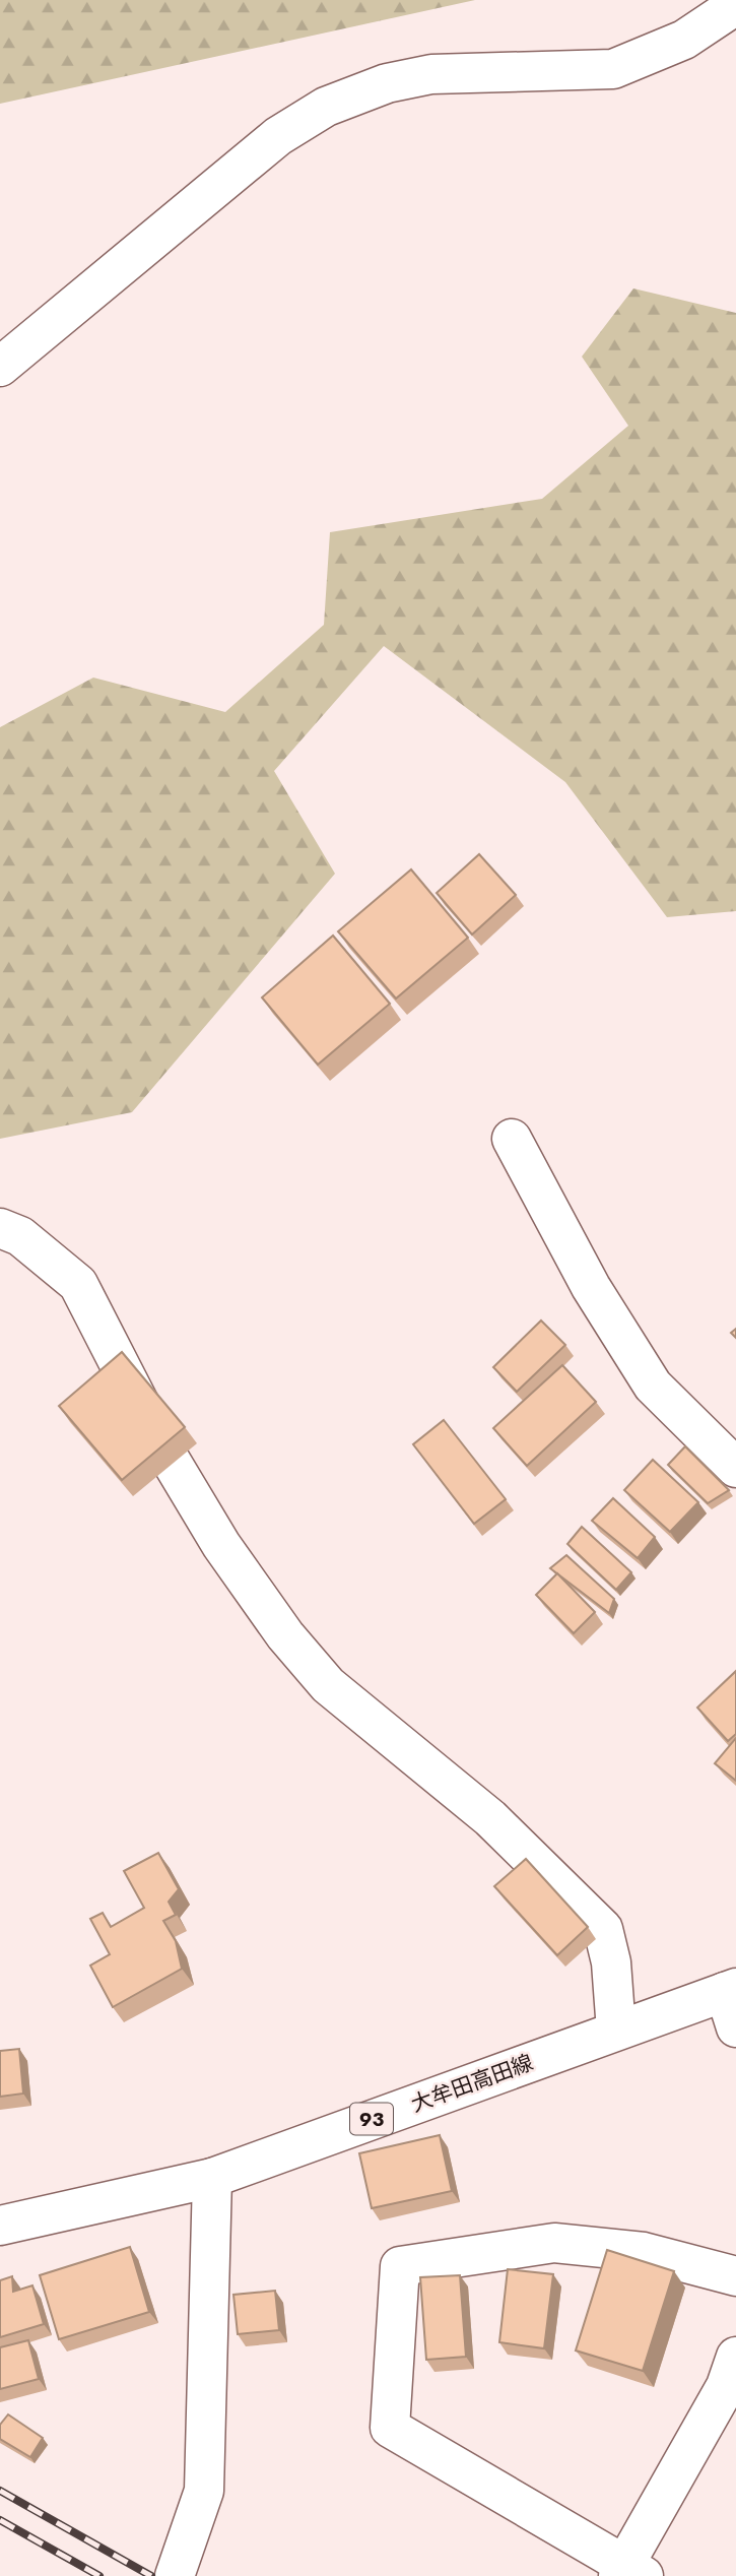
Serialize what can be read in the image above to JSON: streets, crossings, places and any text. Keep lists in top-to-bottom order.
{
  "streets": {
    "street": ["大牟田高田線", "93"]
  }
}
